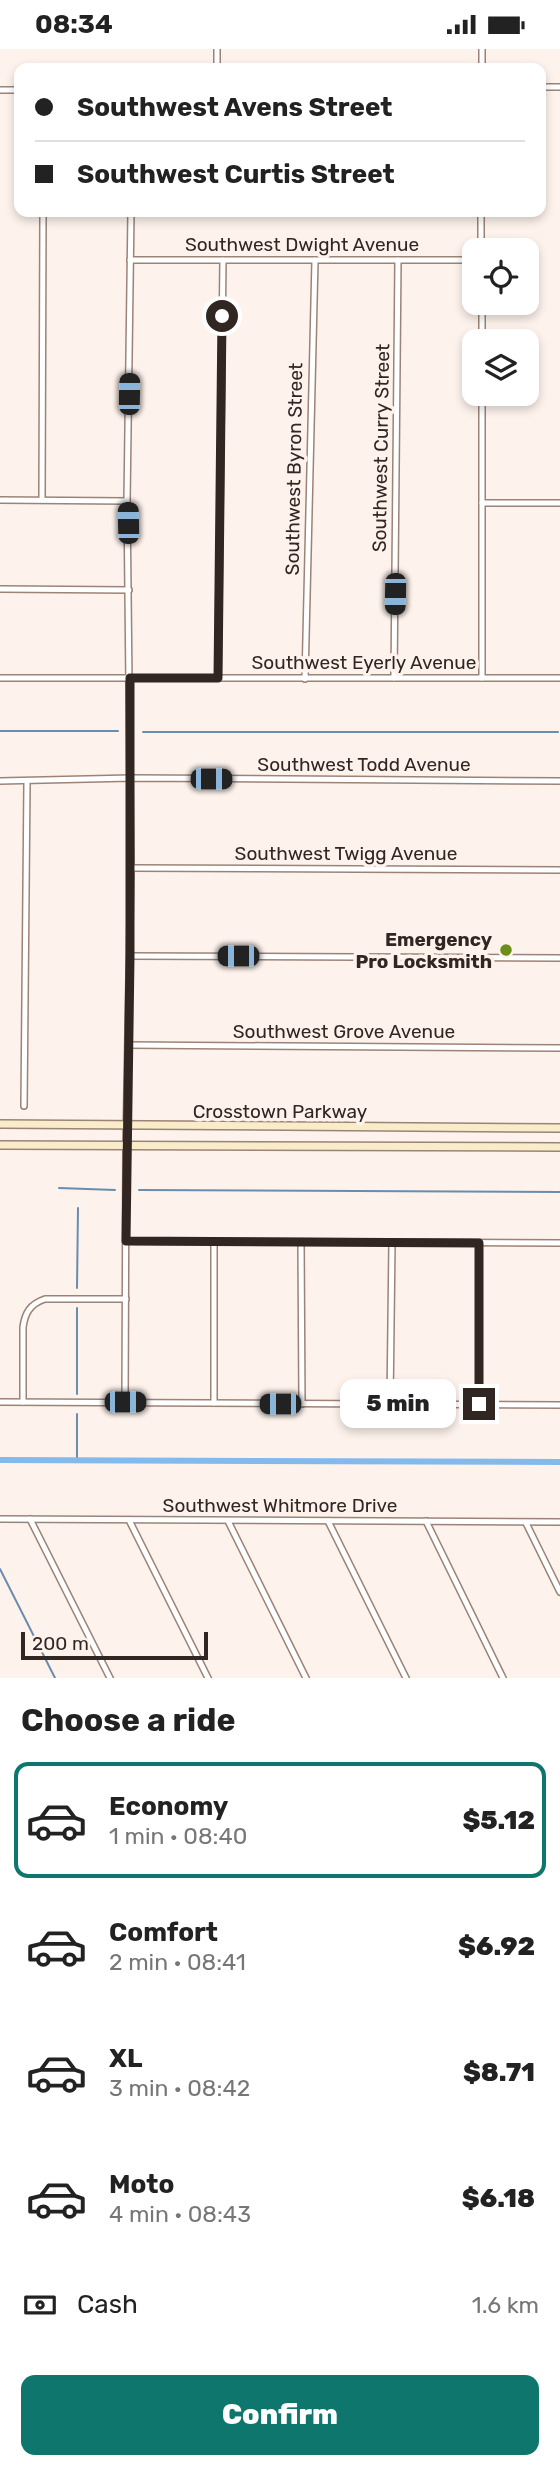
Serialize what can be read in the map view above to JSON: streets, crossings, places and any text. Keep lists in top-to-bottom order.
{
  "streets": {
    "main road": ["Crosstown Parkway"],
    "street": [
      "Southwest Dwight Avenue",
      "Southwest Curry Street",
      "Southwest Byron Street",
      "Southwest Eyerly Avenue",
      "Southwest Todd Avenue",
      "Southwest Twigg Avenue",
      "Southwest Grove Avenue",
      "Southwest Whitmore Drive"
    ]
  },
  "crossings": [
    ["Southwest Dwight Avenue", "Southwest Curry Street"],
    ["Southwest Dwight Avenue", "Southwest Byron Street"],
    ["Southwest Curry Street", "Southwest Eyerly Avenue"],
    ["Southwest Byron Street", "Southwest Eyerly Avenue"]
  ],
  "places": ["Emergency Pro Locksmith"],
  "scale_bar": "200 m",
  "page": {
    "status": "08:34",
    "banner": ["Southwest Avens Street", "Southwest Curtis Street"],
    "bubble": "5 min",
    "scale": "200 m",
    "heading": "Choose a ride",
    "list": [
      {
        "name": "Economy",
        "note": "1 min · 08:40",
        "value": "$5.12"
      },
      {
        "name": "Comfort",
        "note": "2 min · 08:41",
        "value": "$6.92"
      },
      {
        "name": "XL",
        "note": "3 min · 08:42",
        "value": "$8.71"
      },
      {
        "name": "Moto",
        "note": "4 min · 08:43",
        "value": "$6.18"
      }
    ],
    "pay": ["Cash", "1.6 km"],
    "buttons": "Confirm"
  }
}
